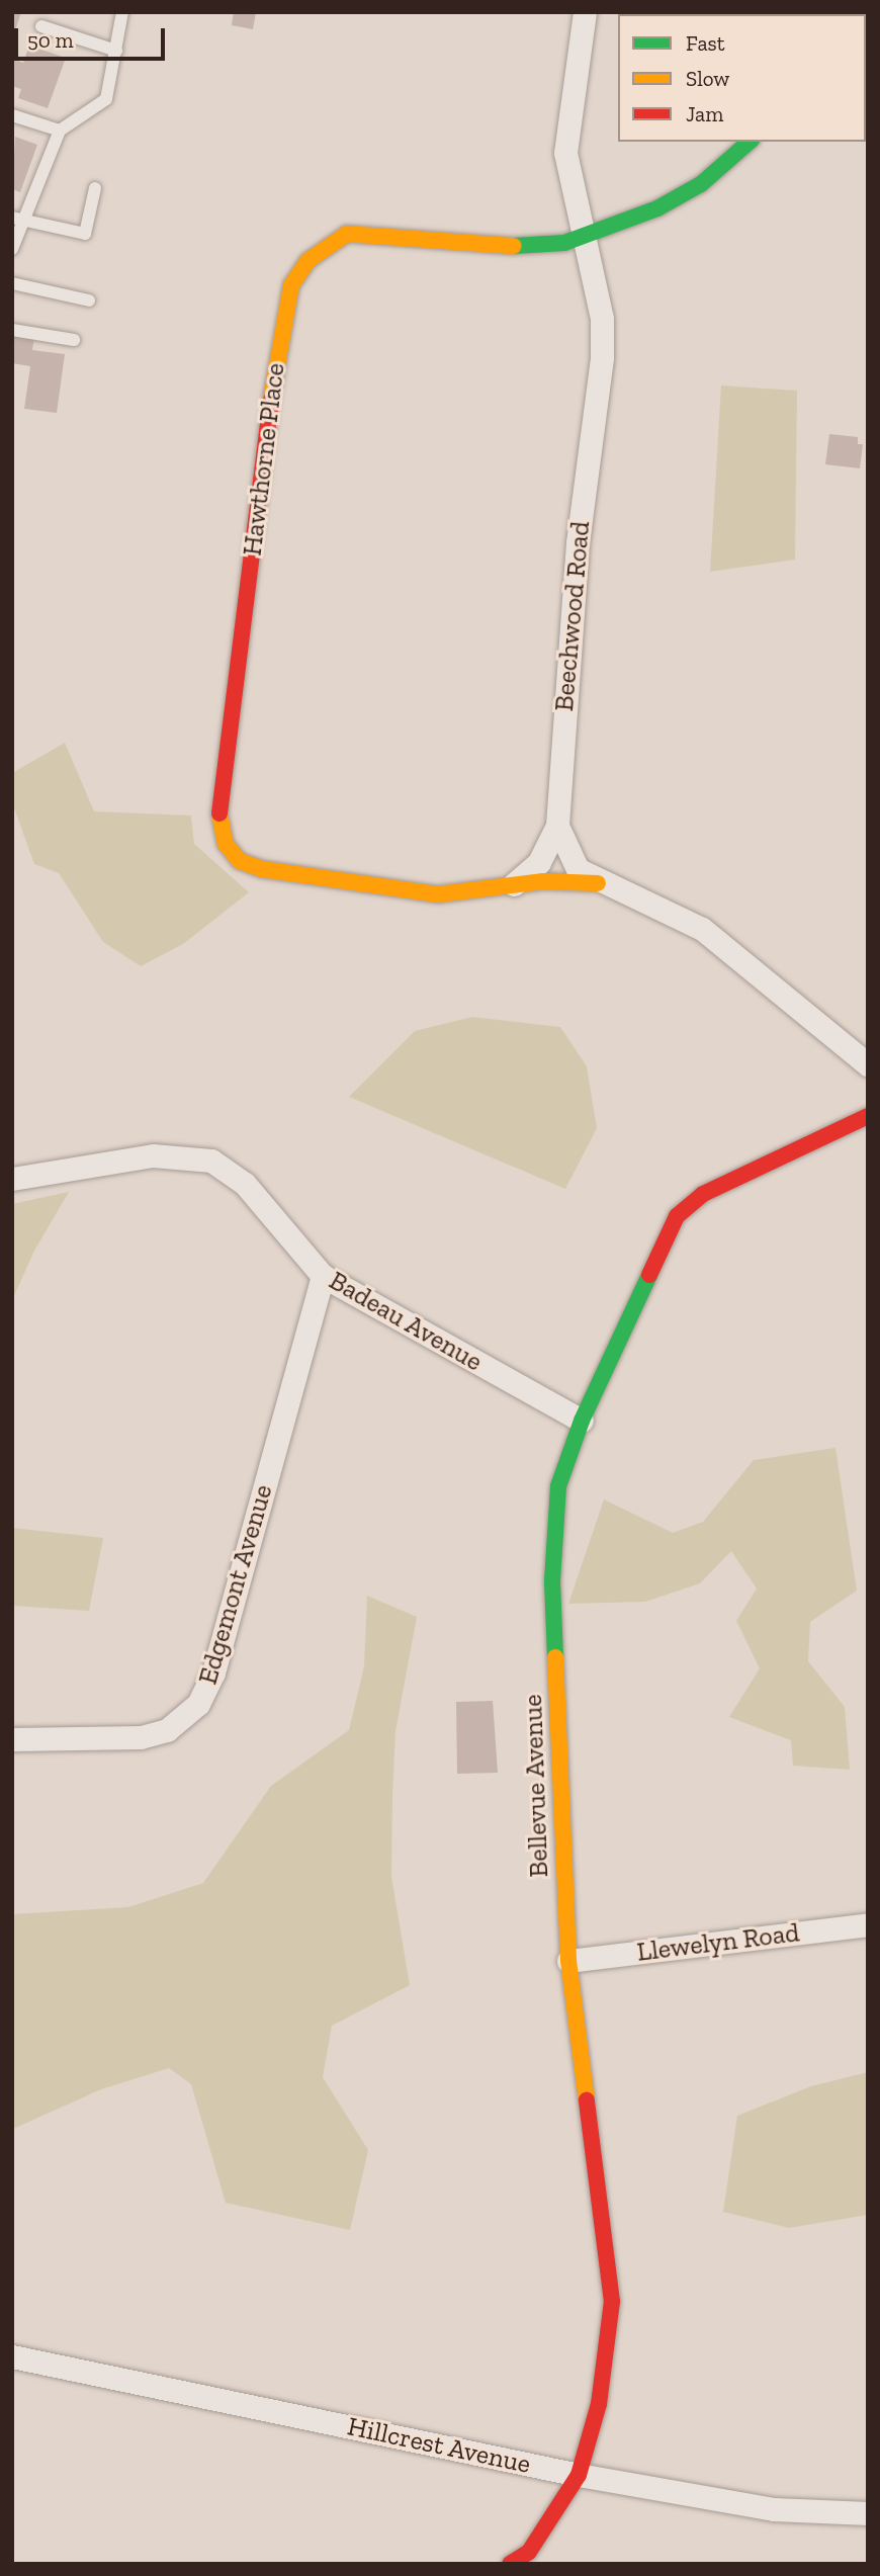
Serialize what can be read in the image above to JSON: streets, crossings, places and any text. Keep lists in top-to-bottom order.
{
  "streets": {
    "street": [
      "Hawthorne Place",
      "Beechwood Road",
      "Badeau Avenue",
      "Edgemont Avenue",
      "Bellevue Avenue",
      "Llewelyn Road",
      "Hillcrest Avenue"
    ]
  },
  "crossings": [
    ["Hawthorne Place", "Beechwood Road"],
    ["Badeau Avenue", "Edgemont Avenue"],
    ["Badeau Avenue", "Bellevue Avenue"],
    ["Bellevue Avenue", "Llewelyn Road"],
    ["Bellevue Avenue", "Hillcrest Avenue"]
  ],
  "legend": ["Fast", "Slow", "Jam"],
  "scale_bar": "50 m"
}
